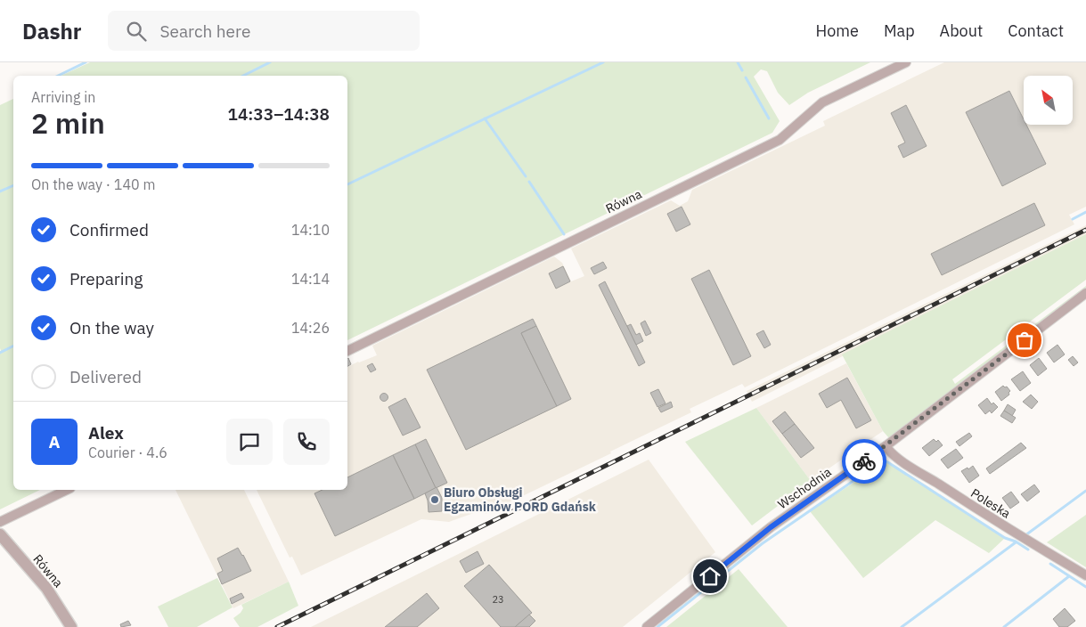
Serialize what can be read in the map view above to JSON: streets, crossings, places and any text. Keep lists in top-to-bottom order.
{
  "streets": {
    "street": ["Równa", "Wschodnia", "Poleska"]
  },
  "crossings": [
    ["Wschodnia", "Poleska"]
  ],
  "places": ["Biuro Obsługi Egzaminów PORD Gdańsk"],
  "house_numbers": ["23"],
  "north": "top left",
  "page": {
    "header": "Dashr",
    "search": "Search here",
    "nav": [
      "Home",
      "Map",
      "About",
      "Contact"
    ],
    "heading": ["2 min", "Arriving in", "14:33–14:38"],
    "panel": ["Alex", "Courier · 4.6"],
    "bar": "On the way · 140 m",
    "list": [
      ["Confirmed", "14:10"],
      ["Preparing", "14:14"],
      ["On the way", "14:26"],
      "Delivered"
    ],
    "round": "A"
  }
}
